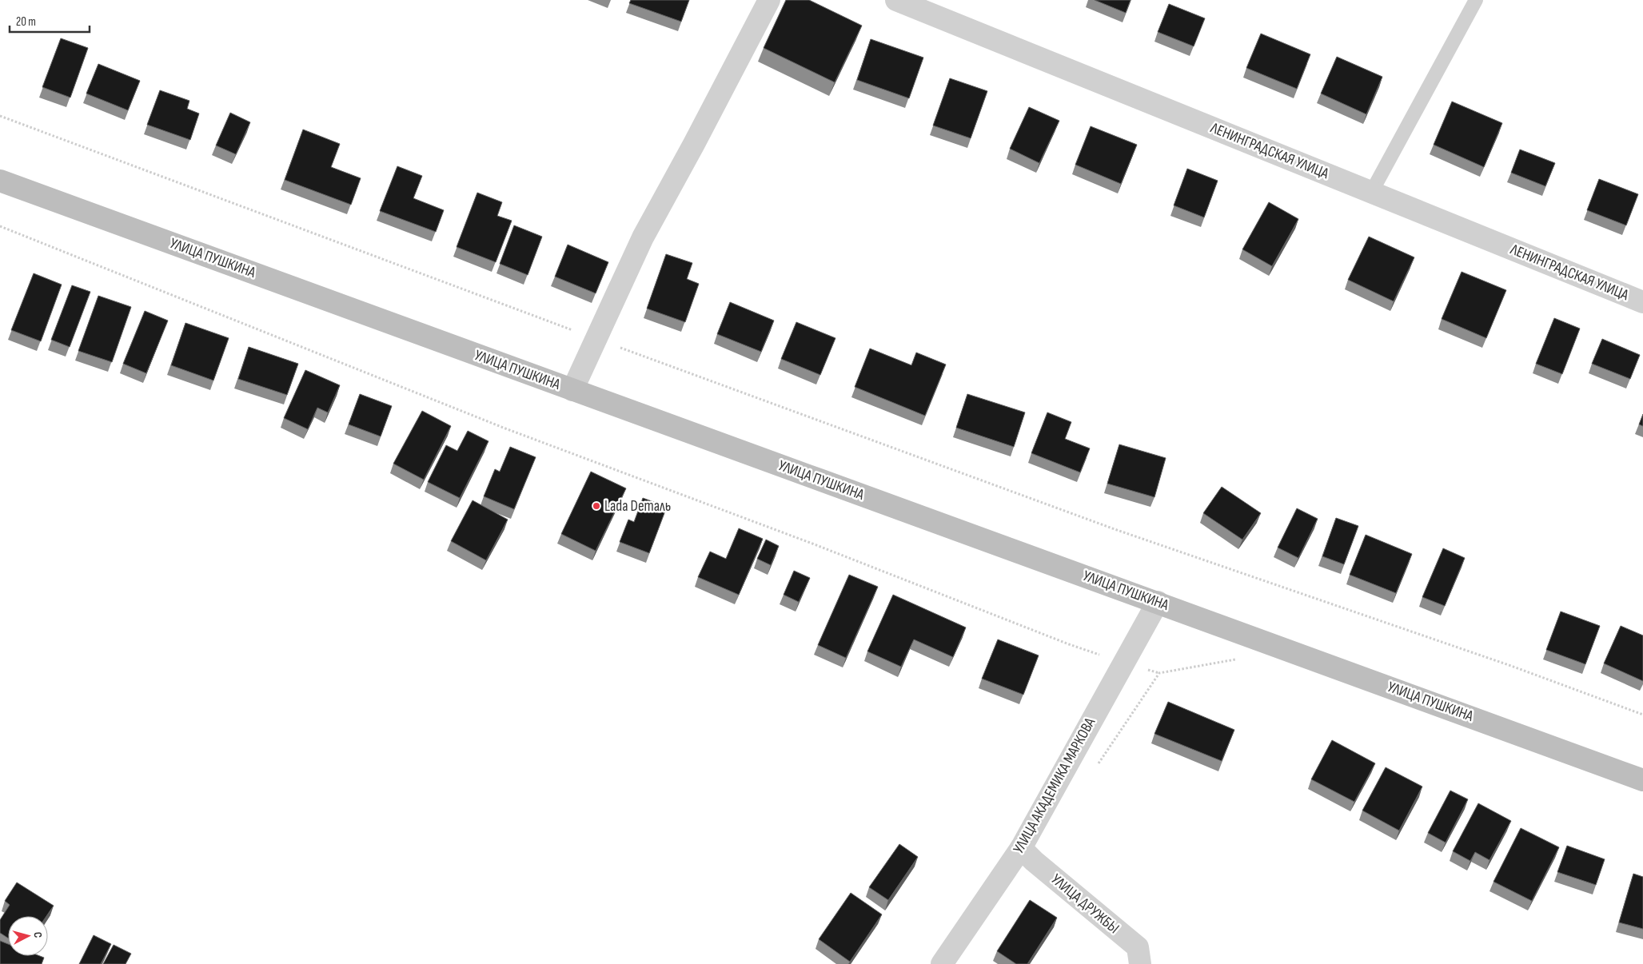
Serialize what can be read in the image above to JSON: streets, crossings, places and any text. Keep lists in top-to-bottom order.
{
  "streets": {
    "main road": ["УЛИЦА ПУШКИНА"],
    "street": ["ЛЕНИНГРАДСКАЯ УЛИЦА", "УЛИЦА АКАДЕМИКА МАРКОВА", "УЛИЦА ДРУЖБЫ"]
  },
  "crossings": [
    ["УЛИЦА ПУШКИНА", "УЛИЦА АКАДЕМИКА МАРКОВА"],
    ["УЛИЦА АКАДЕМИКА МАРКОВА", "УЛИЦА ДРУЖБЫ"]
  ],
  "places": ["Lada Dеталь"],
  "scale_bar": "20 m",
  "north": "right"
}
